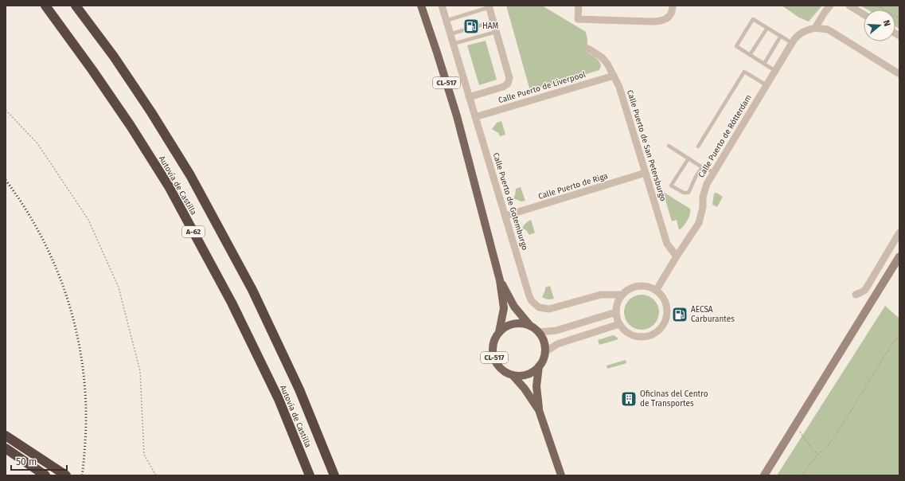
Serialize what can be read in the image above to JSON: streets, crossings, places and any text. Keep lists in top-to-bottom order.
{
  "streets": {
    "highway": ["Autovía de Castilla", "A-62"],
    "main road": ["CL-517"],
    "street": [
      "Calle Puerto de Liverpool",
      "Calle Puerto de Rótterdam",
      "Calle Puerto de San Petersburgo",
      "Calle Puerto de Riga",
      "Calle Puerto de Gotemburgo"
    ]
  },
  "crossings": [
    ["Calle Puerto de Liverpool", "Calle Puerto de San Petersburgo"],
    ["Calle Puerto de Liverpool", "Calle Puerto de Gotemburgo"],
    ["Calle Puerto de Rótterdam", "Calle Puerto de San Petersburgo"],
    ["Calle Puerto de Rótterdam", "Calle Puerto de Gotemburgo"],
    ["Calle Puerto de San Petersburgo", "Calle Puerto de Riga"],
    ["Calle Puerto de Riga", "Calle Puerto de Gotemburgo"]
  ],
  "places": {
    "fuel station": ["HAM", "AECSA Carburantes"],
    "building": ["Oficinas del Centro de Transportes"]
  },
  "scale_bar": "50 m",
  "north": "right"
}
